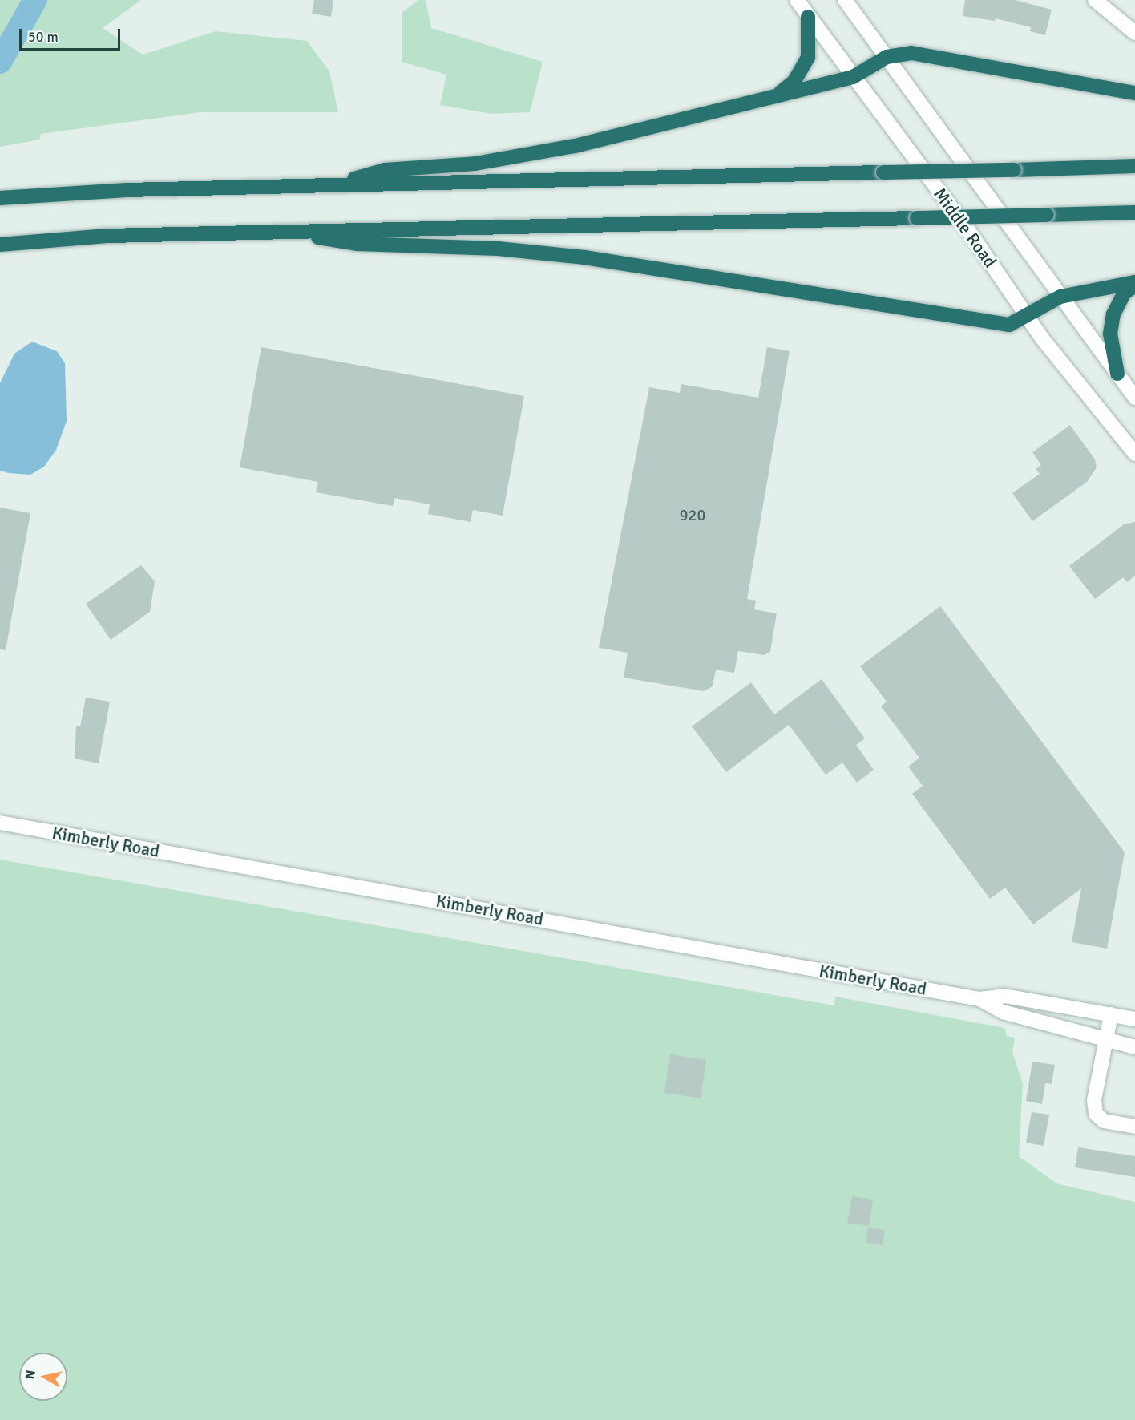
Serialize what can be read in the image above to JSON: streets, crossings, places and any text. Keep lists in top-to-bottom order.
{
  "streets": {
    "main road": ["Middle Road", "Kimberly Road"]
  },
  "house_numbers": ["920"],
  "scale_bar": "50 m",
  "north": "left"
}
